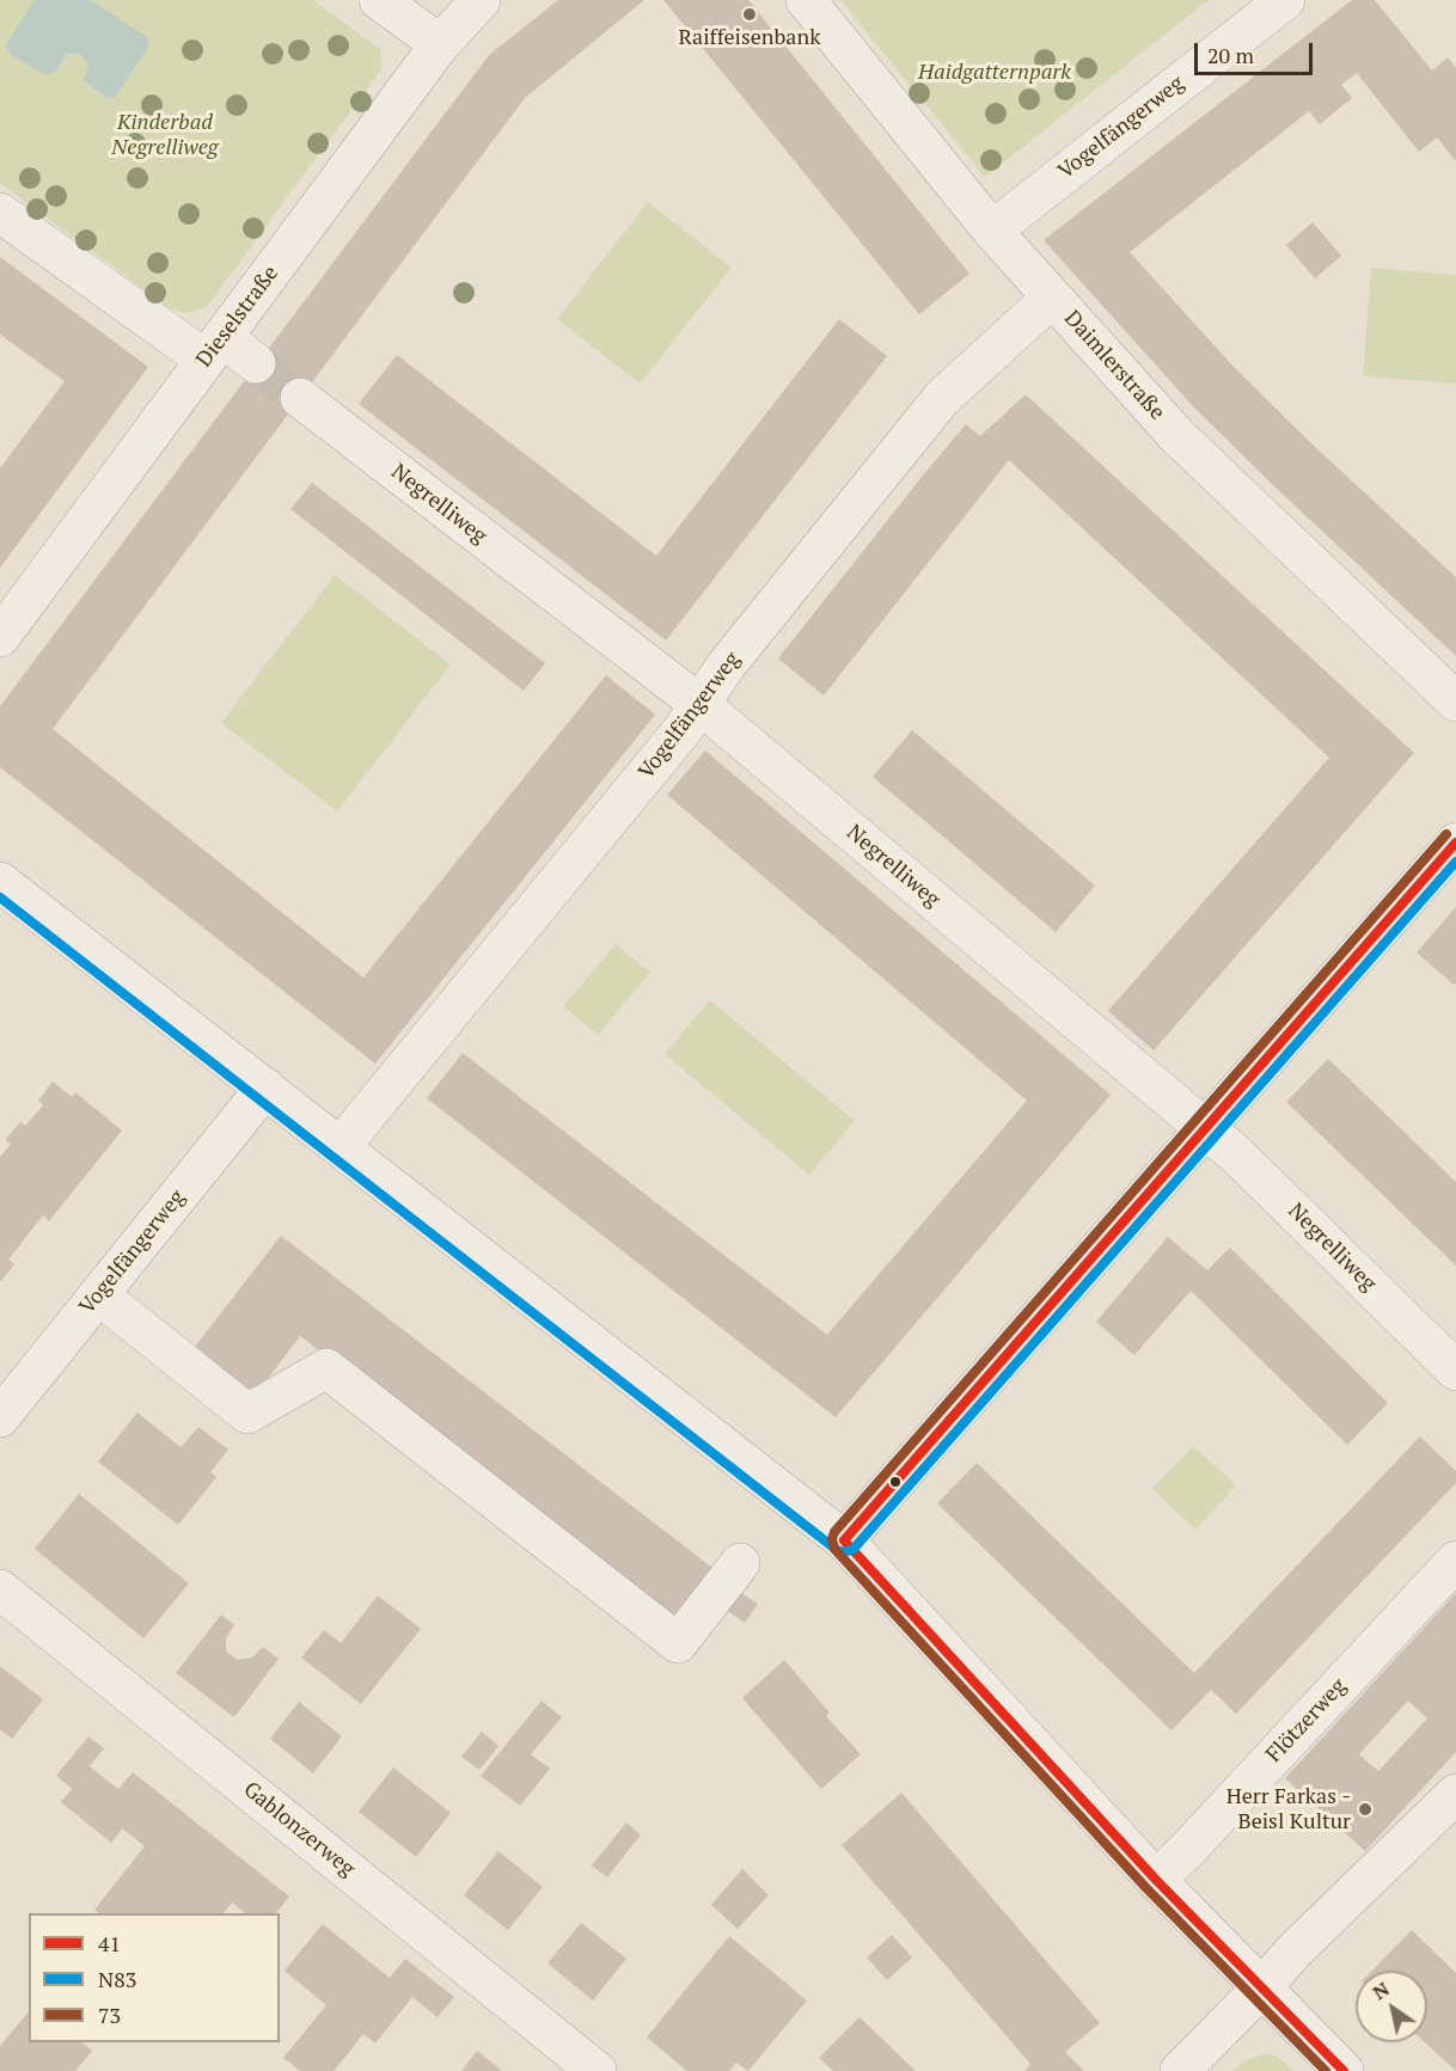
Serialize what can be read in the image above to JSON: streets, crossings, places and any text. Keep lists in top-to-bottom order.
{
  "streets": {
    "street": [
      "Vogelfängerweg",
      "Dieselstraße",
      "Daimlerstraße",
      "Negrelliweg",
      "Flötzerweg",
      "Gablonzerweg"
    ]
  },
  "crossings": [
    ["Vogelfängerweg", "Daimlerstraße"],
    ["Vogelfängerweg", "Negrelliweg"]
  ],
  "parks": ["Haidgatternpark", "Kinderbad Negrelliweg"],
  "places": ["Raiffeisenbank", "Herr Farkas - Beisl Kultur"],
  "lines": ["transit line 73", "transit line 41", "transit line N83"],
  "legend": ["41", "N83", "73"],
  "scale_bar": "20 m",
  "north": "top left"
}
